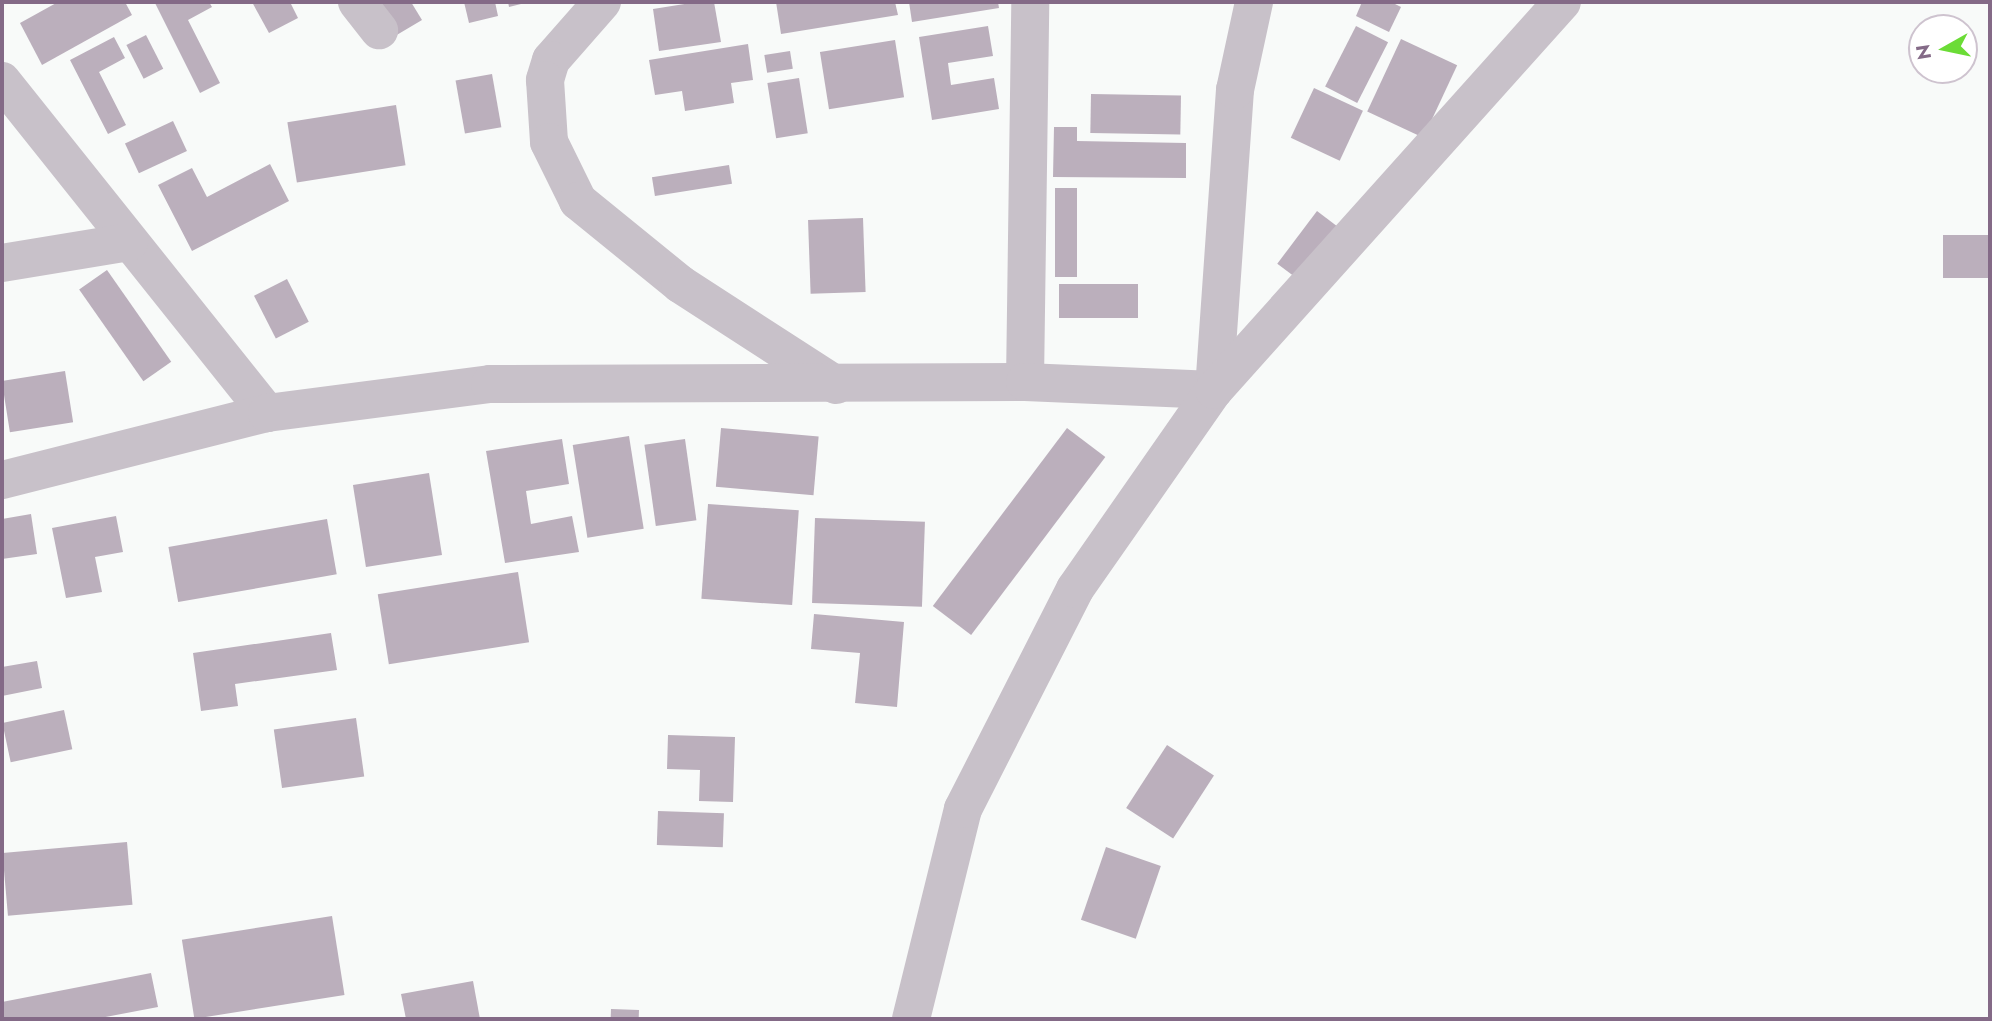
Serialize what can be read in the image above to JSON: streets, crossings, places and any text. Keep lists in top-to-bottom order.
{
  "north": "left"
}
